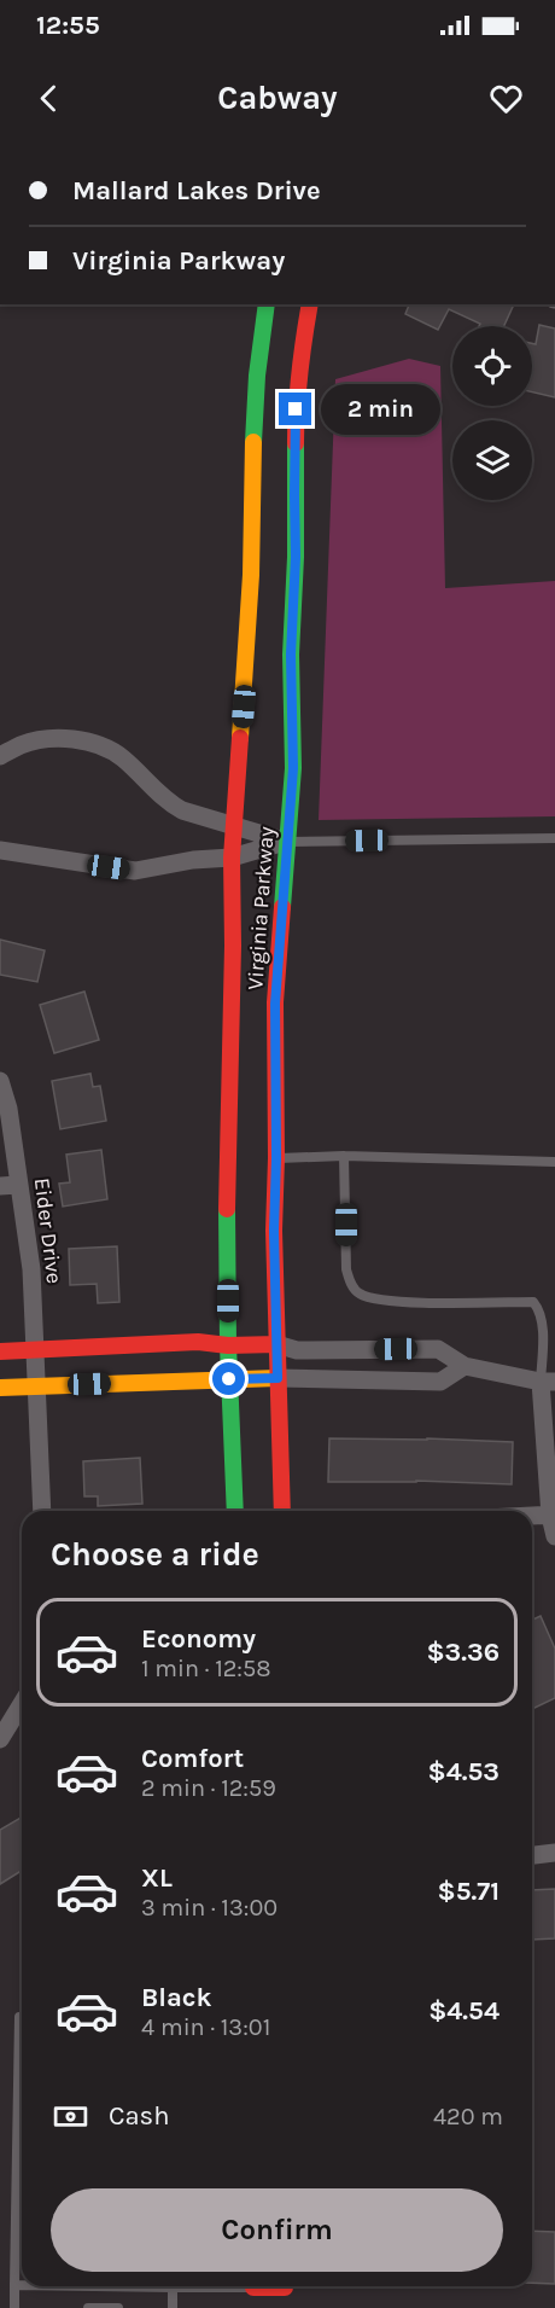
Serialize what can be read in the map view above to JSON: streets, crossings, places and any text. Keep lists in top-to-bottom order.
{
  "streets": {
    "main road": ["Virginia Parkway"],
    "street": ["Eider Drive"]
  },
  "page": {
    "status": "12:55",
    "header": "Cabway",
    "banner": ["Mallard Lakes Drive", "Virginia Parkway"],
    "bubble": "2 min",
    "heading": "Choose a ride",
    "list": [
      {
        "name": "Economy",
        "note": "1 min · 12:58",
        "value": "$3.36"
      },
      {
        "name": "Comfort",
        "note": "2 min · 12:59",
        "value": "$4.53"
      },
      {
        "name": "XL",
        "note": "3 min · 13:00",
        "value": "$5.71"
      },
      {
        "name": "Black",
        "note": "4 min · 13:01",
        "value": "$4.54"
      }
    ],
    "pay": ["Cash", "420 m"],
    "buttons": "Confirm"
  }
}
